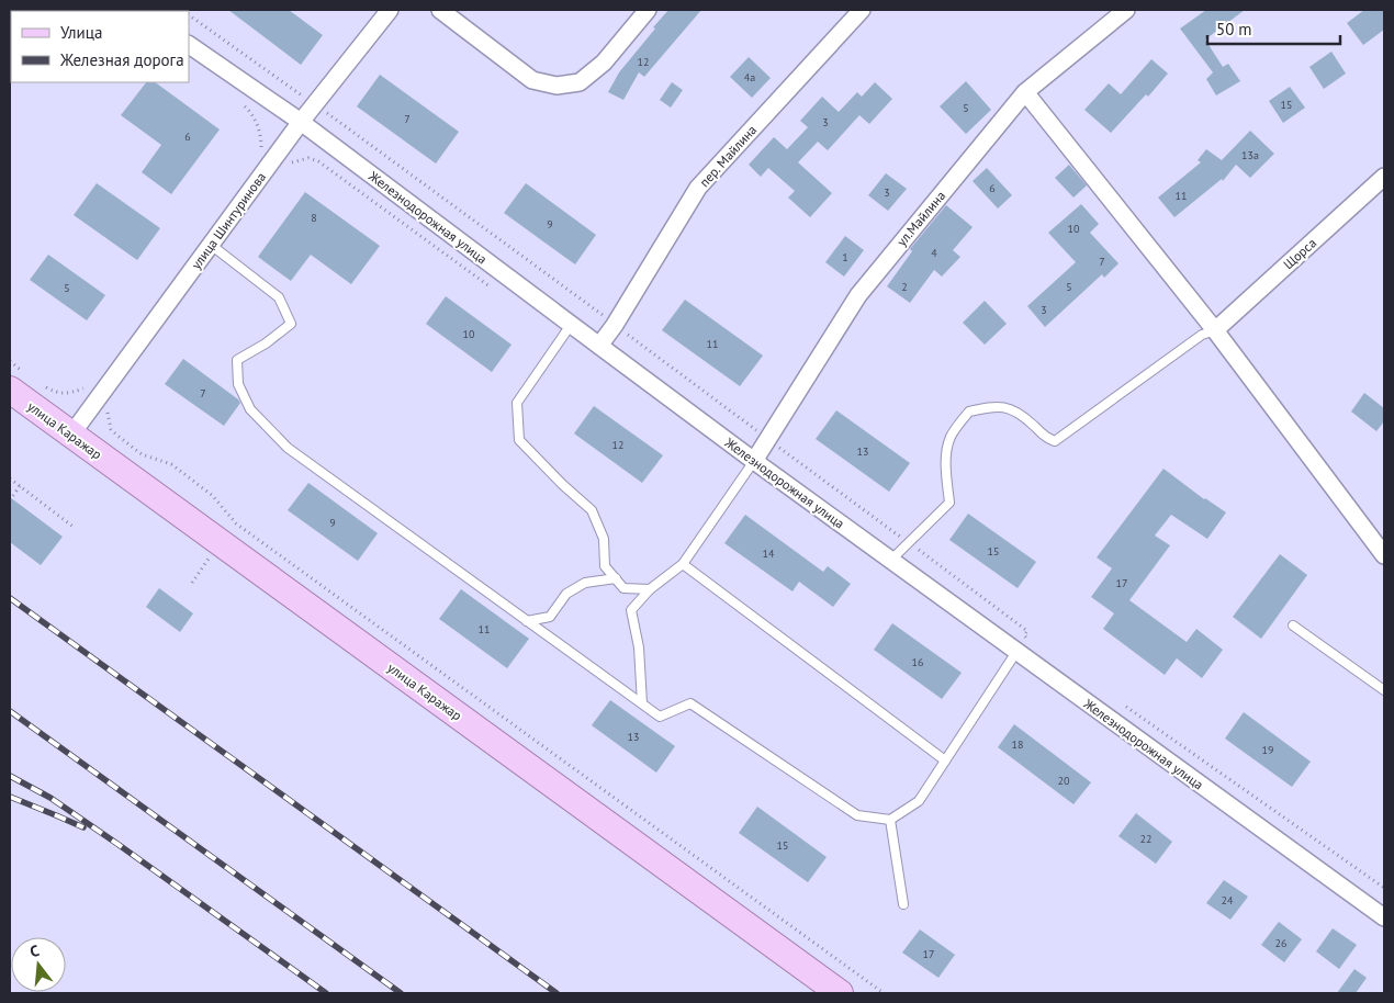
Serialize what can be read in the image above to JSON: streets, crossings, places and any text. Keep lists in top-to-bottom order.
{
  "streets": {
    "main road": ["улица Каражар"],
    "street": [
      "пер. Майлина",
      "Железнодорожная улица",
      "ул.Майлина",
      "улица Шинтуринова",
      "Щорса"
    ]
  },
  "crossings": [
    ["пер. Майлина", "Железнодорожная улица"],
    ["Железнодорожная улица", "ул.Майлина"],
    ["Железнодорожная улица", "улица Шинтуринова"],
    ["улица Шинтуринова", "улица Каражар"]
  ],
  "house_numbers": [
    "12",
    "4а",
    "15",
    "5",
    "7",
    "3",
    "6",
    "13а",
    "6",
    "3",
    "11",
    "8",
    "9",
    "10",
    "4",
    "1",
    "7",
    "2",
    "5",
    "5",
    "3",
    "10",
    "11",
    "7",
    "12",
    "13",
    "9",
    "15",
    "14",
    "17",
    "11",
    "16",
    "13",
    "18",
    "19",
    "20",
    "22",
    "15",
    "24",
    "26",
    "17"
  ],
  "legend": ["Улица", "Железная дорога"],
  "scale_bar": "50 m",
  "north": "top"
}
